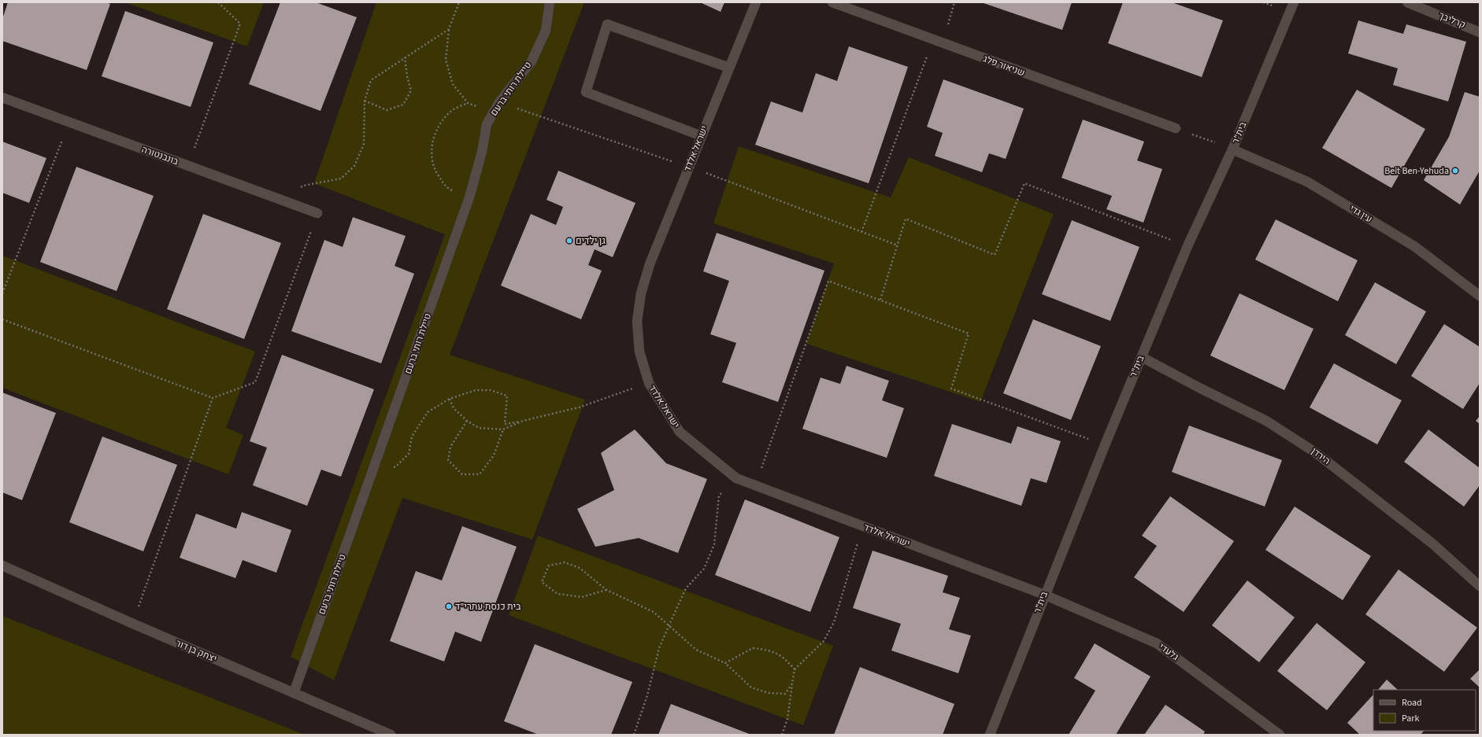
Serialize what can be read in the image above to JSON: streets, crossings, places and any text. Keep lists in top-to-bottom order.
{
  "streets": {
    "street": [
      "קרליבך",
      "שניאור פלג",
      "טיילת רותי ברעם",
      "בית\"ר",
      "ישראל אלדד",
      "בונבנטורה",
      "עין גדי",
      "הירדן",
      "יצחק בן דור",
      "גלעדי"
    ]
  },
  "crossings": [
    ["טיילת רותי ברעם", "יצחק בן דור"],
    ["בית\"ר", "ישראל אלדד"],
    ["בית\"ר", "עין גדי"],
    ["בית\"ר", "הירדן"],
    ["בית\"ר", "גלעדי"],
    ["ישראל אלדד", "גלעדי"]
  ],
  "places": ["Beit Ben-Yehuda", "גן ילדים", "בית כנסת עתרי\"ד"],
  "legend": ["Road", "Park"]
}
